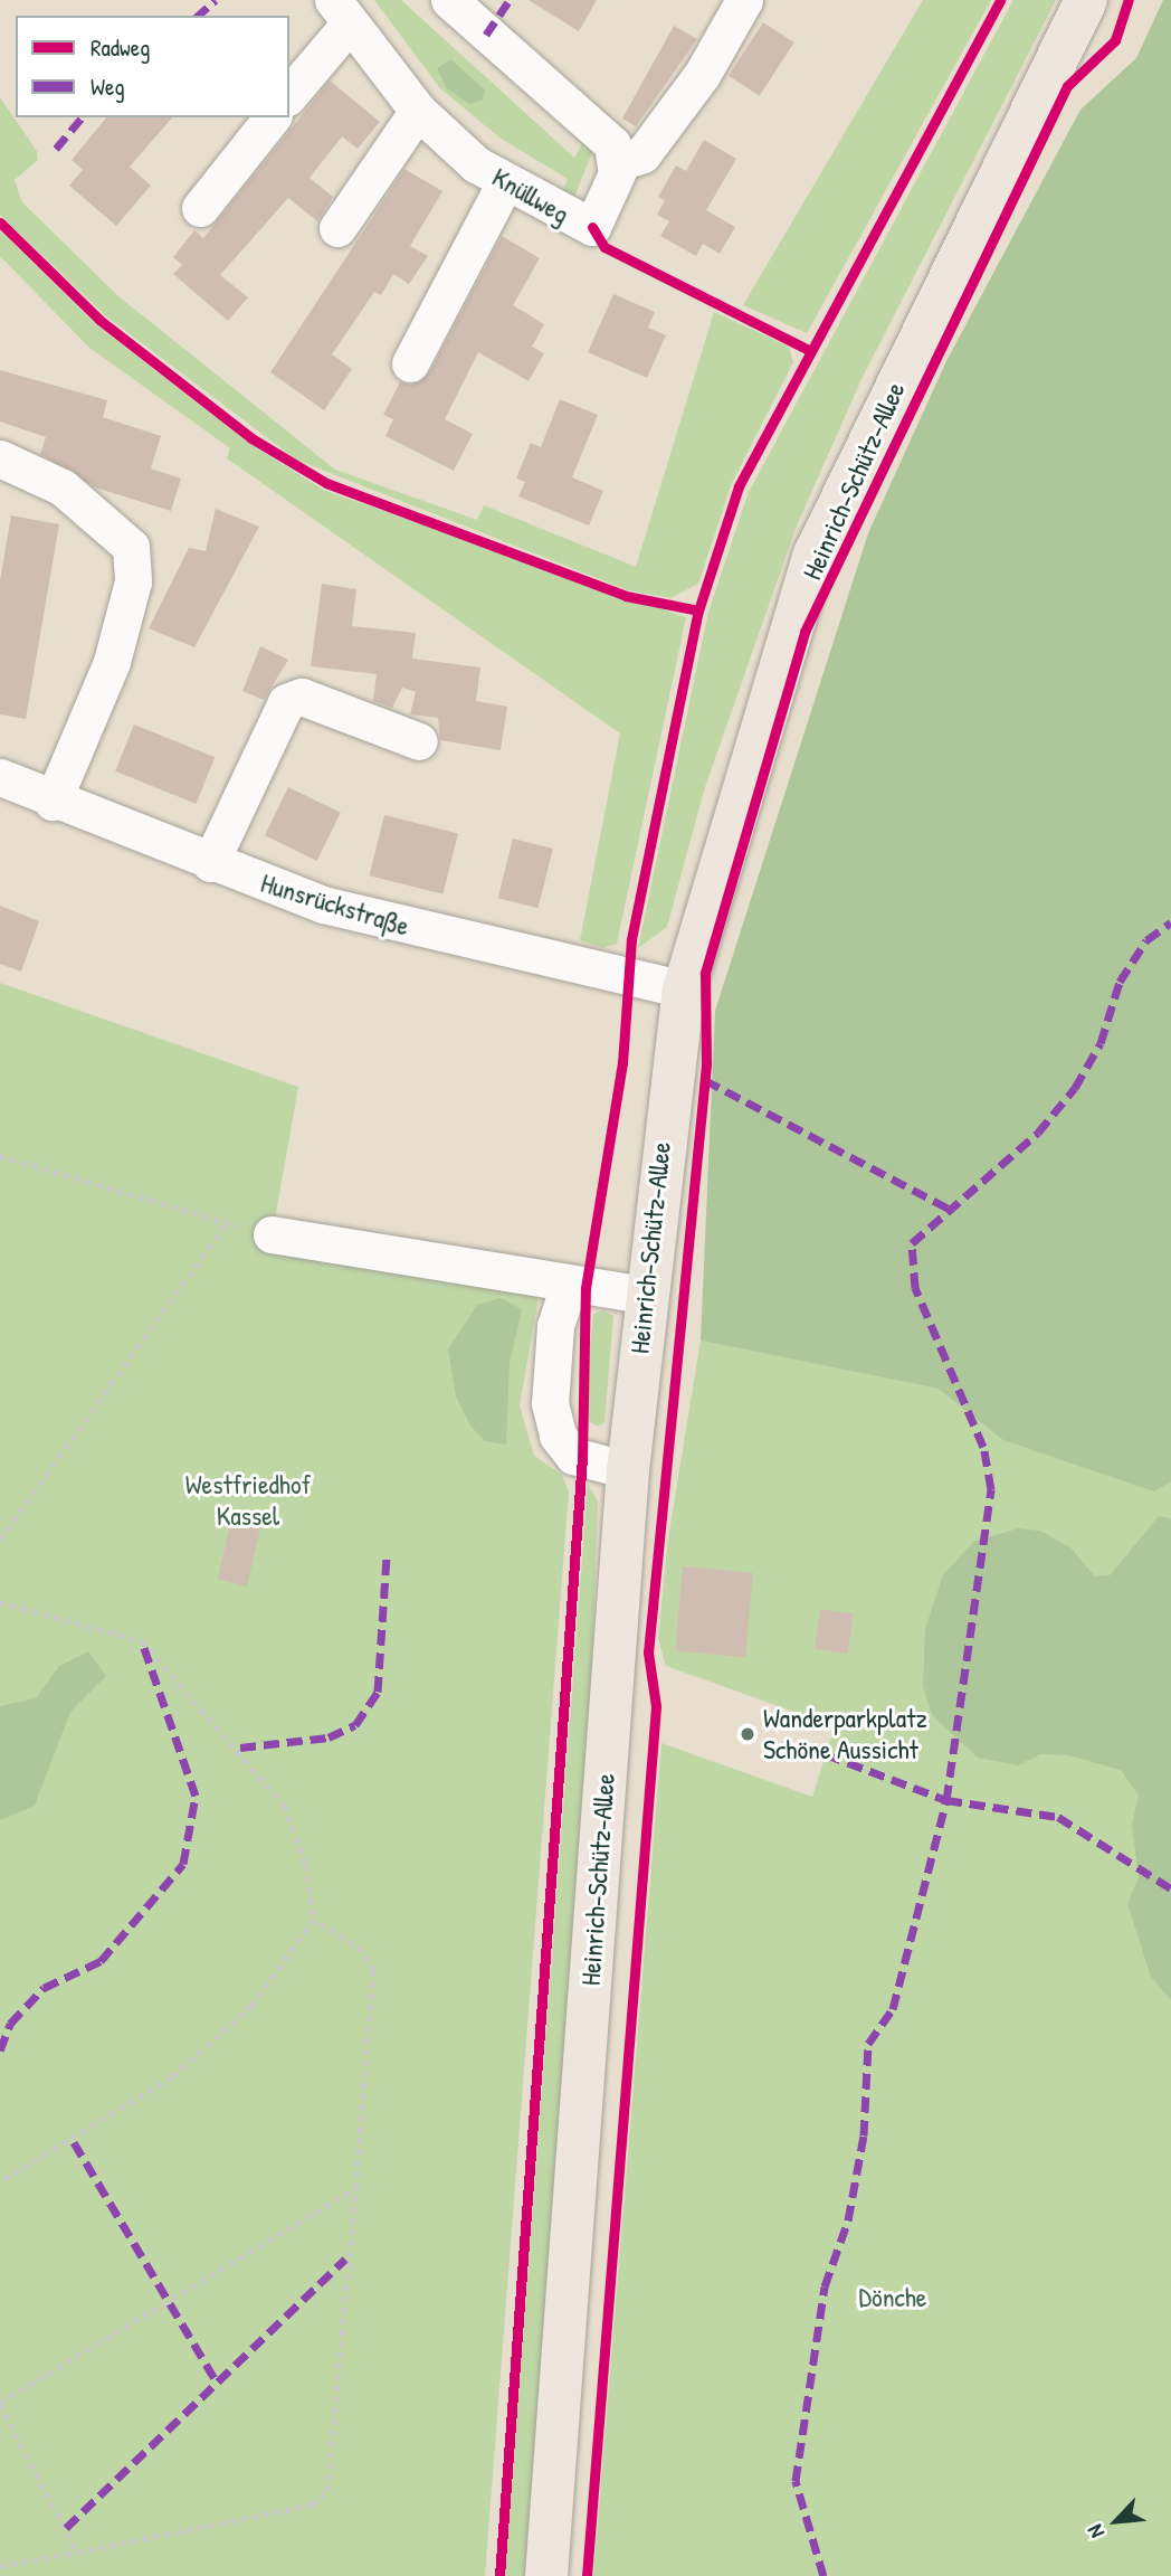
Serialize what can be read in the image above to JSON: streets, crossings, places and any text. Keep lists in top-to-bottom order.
{
  "streets": {
    "main road": ["Heinrich-Schütz-Allee"],
    "street": ["Knüllweg", "Hunsrückstraße"]
  },
  "crossings": [
    ["Heinrich-Schütz-Allee", "Hunsrückstraße"]
  ],
  "parks": ["Westfriedhof Kassel", "Dönche"],
  "places": ["Wanderparkplatz Schöne Aussicht"],
  "legend": ["Radweg", "Weg"],
  "north": "bottom left"
}
